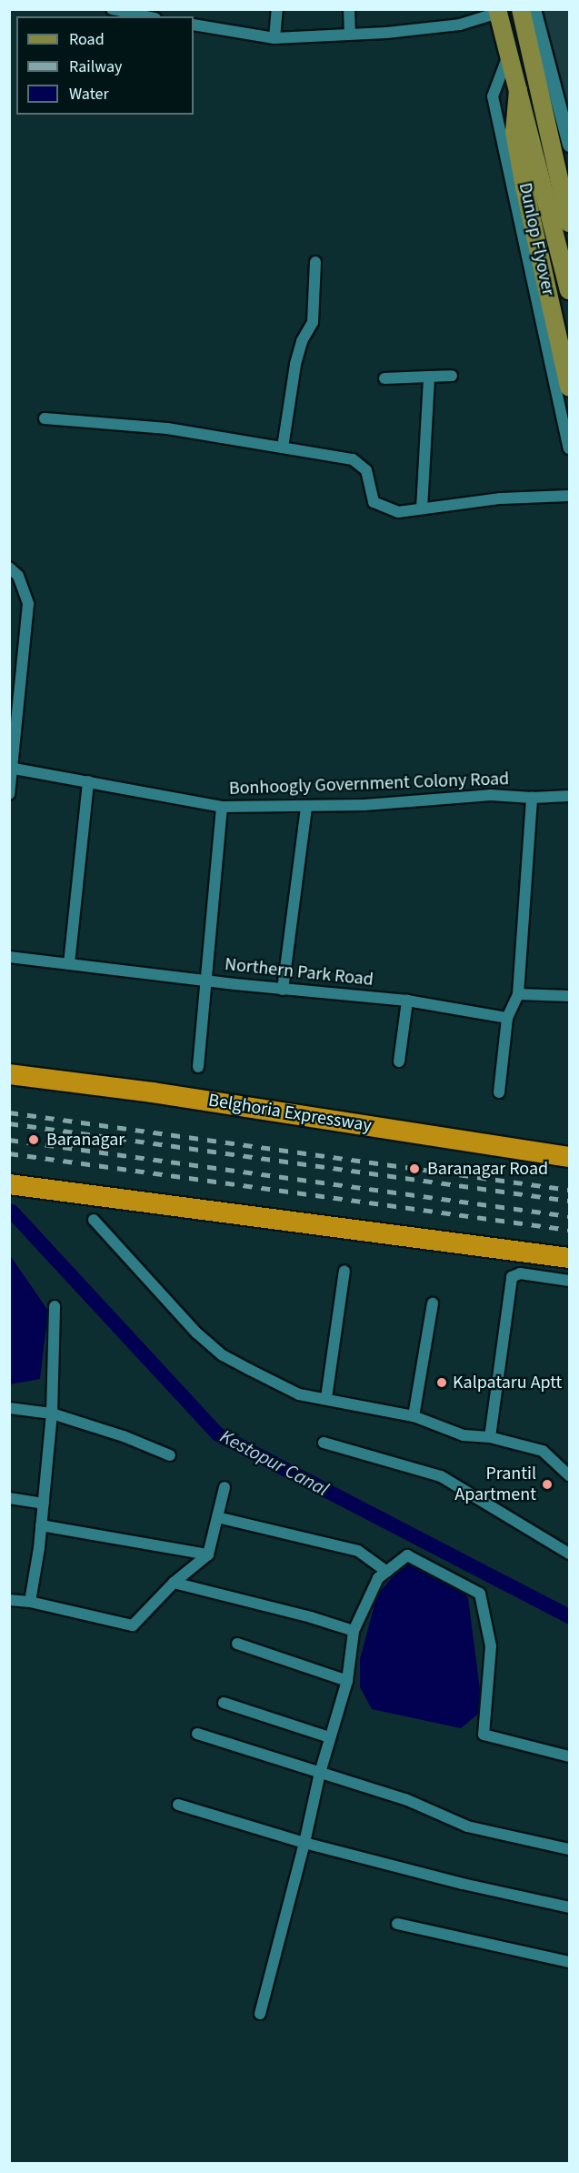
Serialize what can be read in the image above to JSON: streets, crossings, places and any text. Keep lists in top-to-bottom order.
{
  "streets": {
    "highway": ["Belghoria Expressway"],
    "main road": ["Dunlop Flyover"],
    "street": ["Bonhoogly Government Colony Road", "Northern Park Road"]
  },
  "water": ["Kestopur Canal"],
  "places": [
    "Baranagar",
    "Baranagar Road",
    "Kalpataru Aptt",
    "Prantil Apartment"
  ],
  "legend": ["Road", "Railway", "Water"]
}
